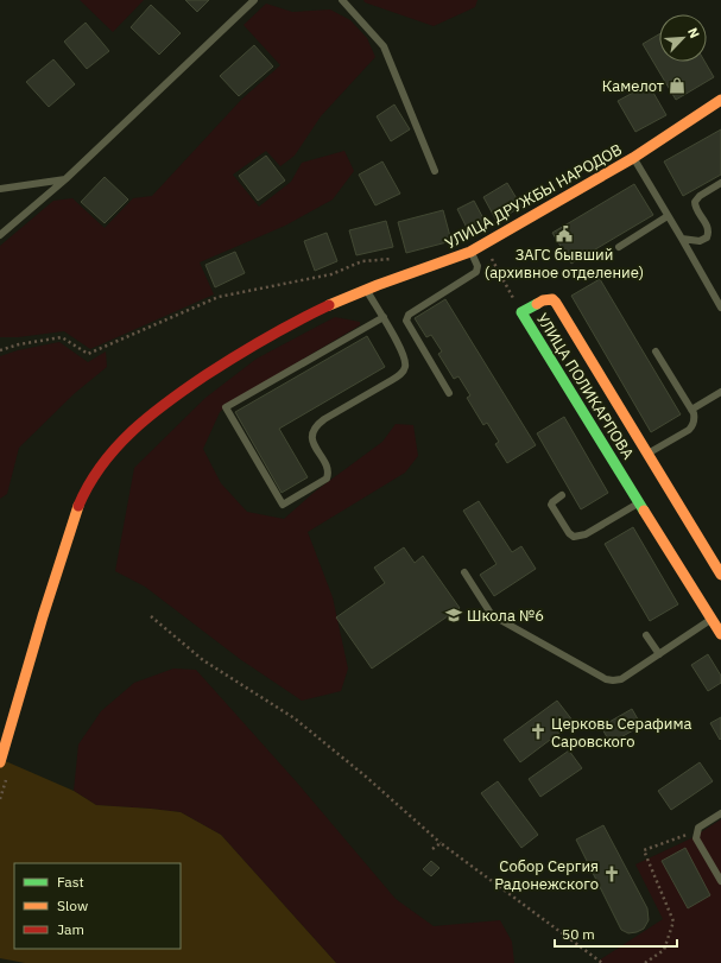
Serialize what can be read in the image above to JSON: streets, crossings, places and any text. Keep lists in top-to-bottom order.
{
  "streets": {
    "street": ["УЛИЦА ДРУЖБЫ НАРОДОВ", "УЛИЦА ПОЛИКАРПОВА"]
  },
  "places": {
    "shop": ["Камелот"],
    "public building": ["ЗАГС бывший (архивное отделение)"],
    "school or university": ["Школа №6"],
    "church": ["Церковь Серафима Саровского", "Собор Сергия Радонежского"]
  },
  "legend": ["Fast", "Slow", "Jam"],
  "scale_bar": "50 m",
  "north": "top right"
}
